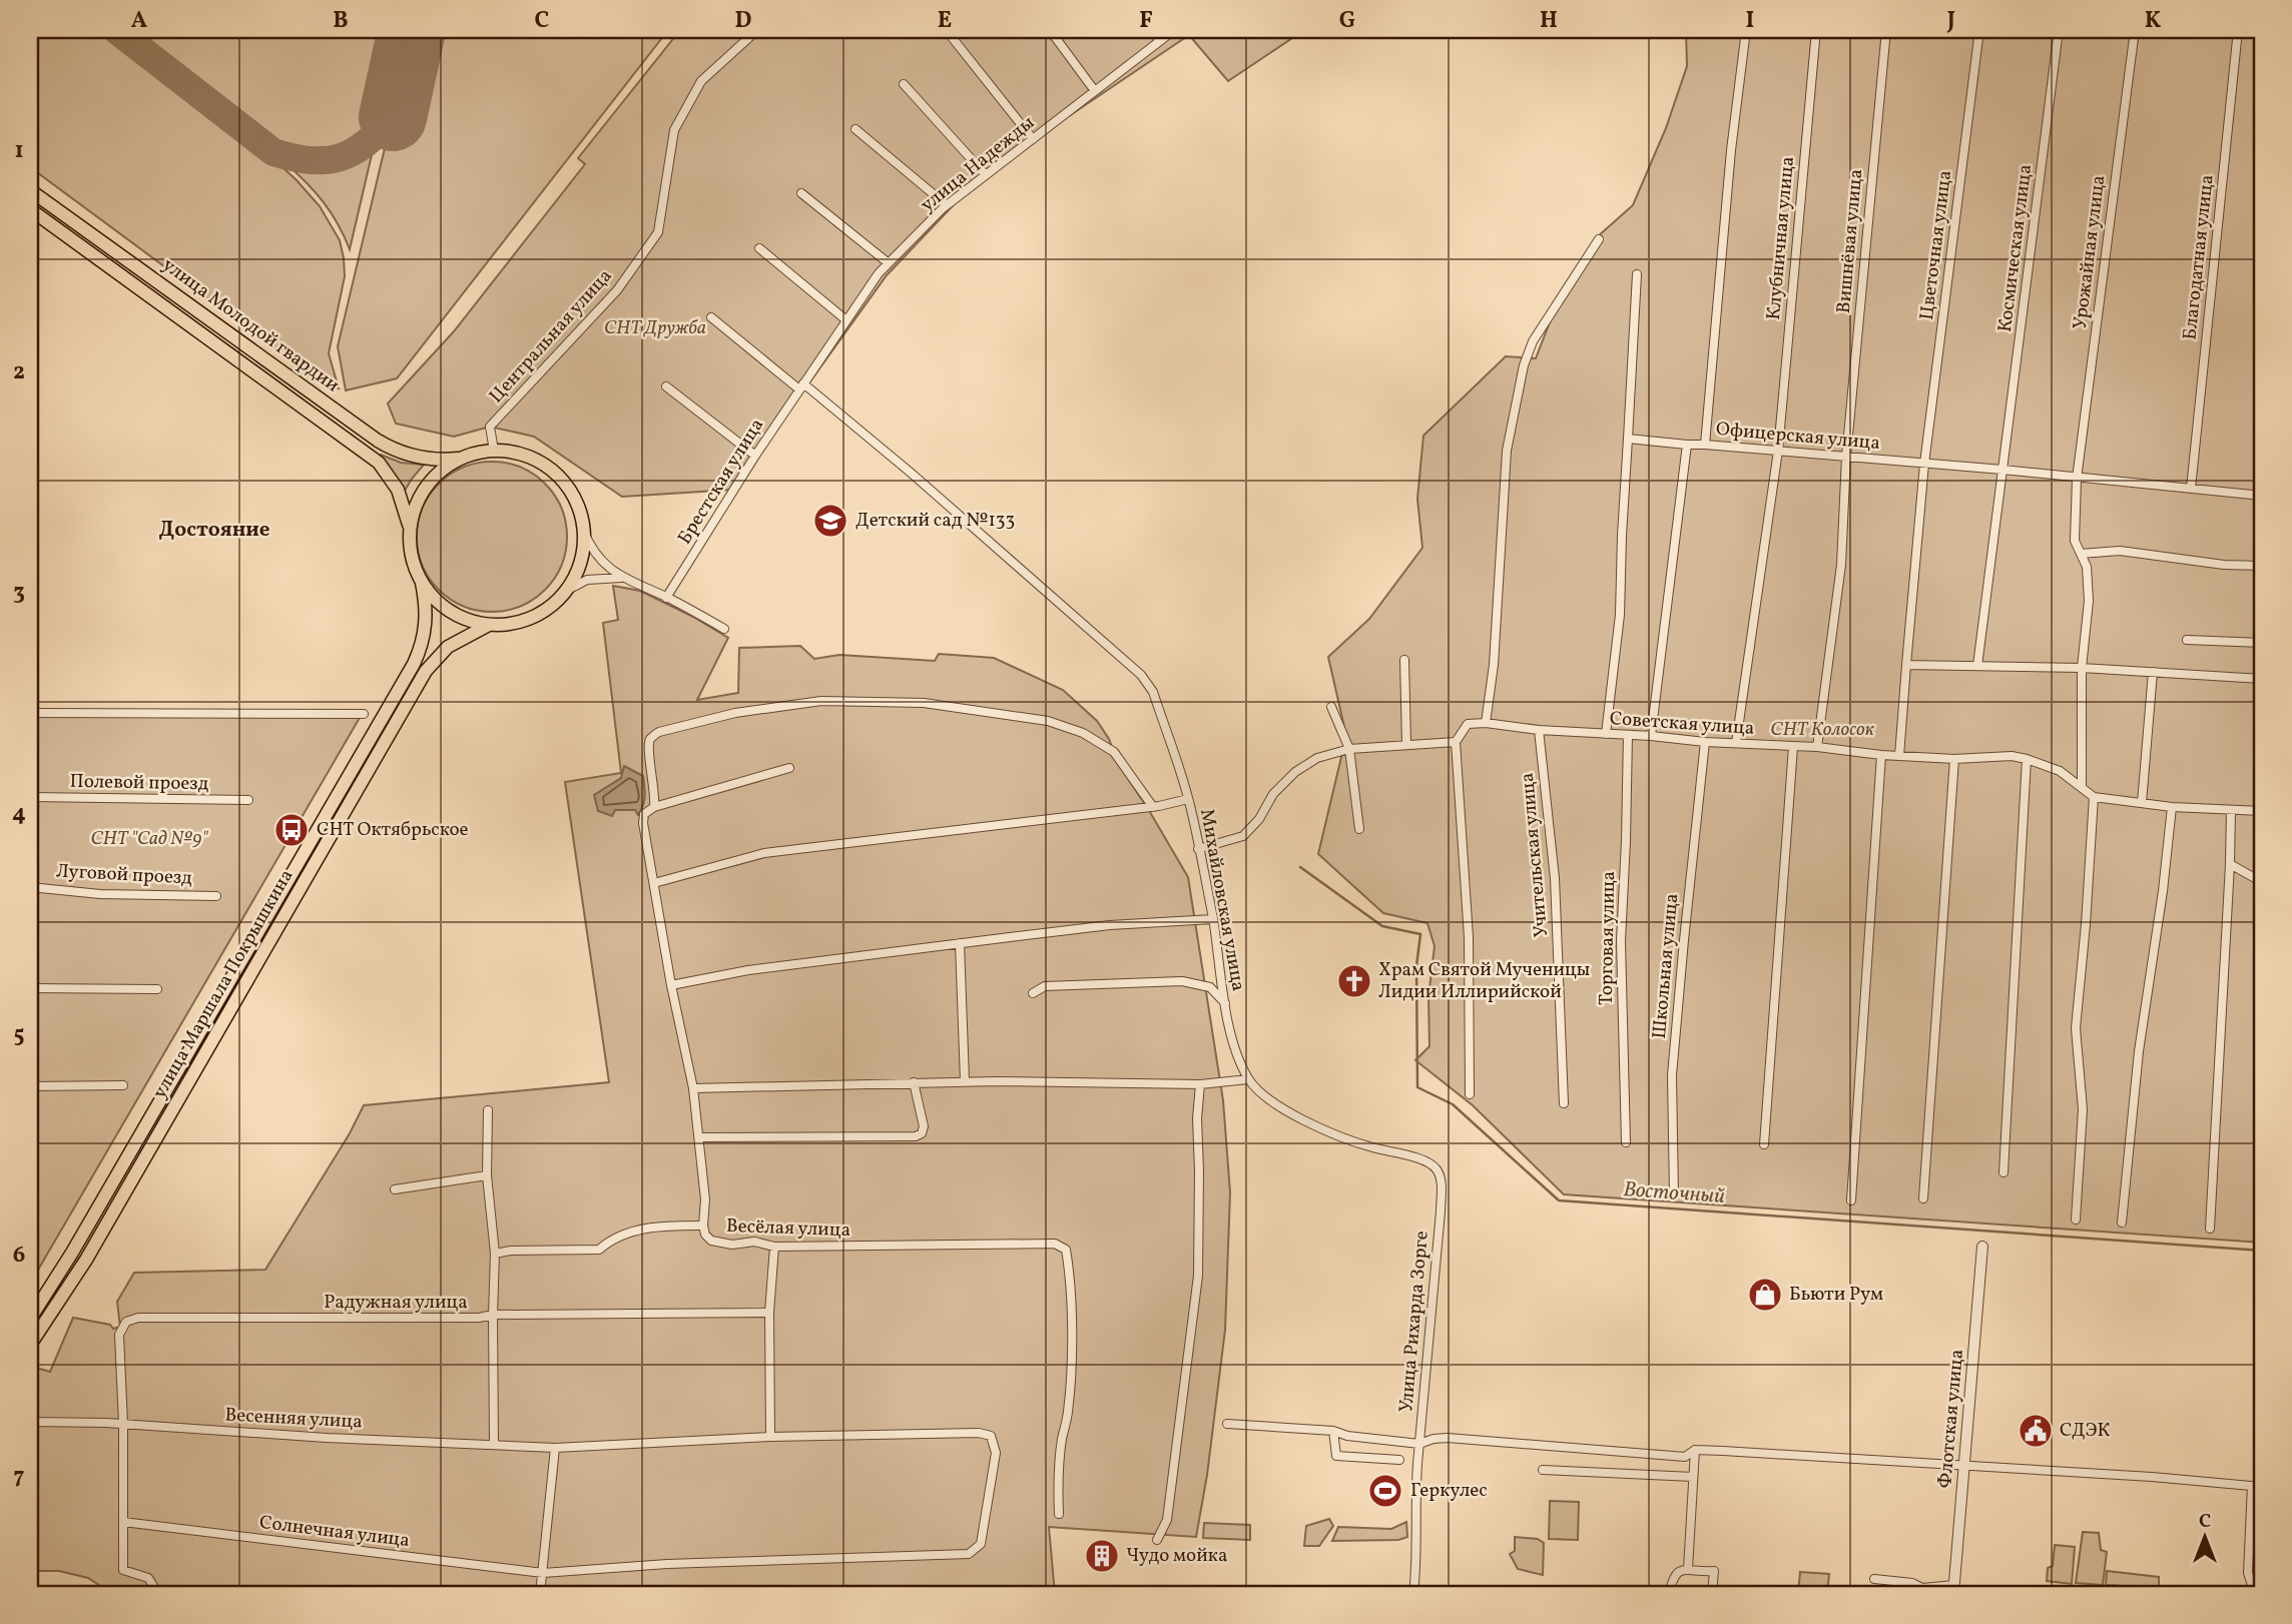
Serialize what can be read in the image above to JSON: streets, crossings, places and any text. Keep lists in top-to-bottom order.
{
  "streets": {
    "main road": ["улица Молодой гвардии", "улица Маршала Покрышкина"],
    "street": [
      "улица Надежды",
      "Клубничная улица",
      "Вишнёвая улица",
      "Цветочная улица",
      "Космическая улица",
      "Урожайная улица",
      "Благодатная улица",
      "Центральная улица",
      "Офицерская улица",
      "Брестская улица",
      "Советская улица",
      "Полевой проезд",
      "Учительская улица",
      "Луговой проезд",
      "Михайловская улица",
      "Торговая улица",
      "Школьная улица",
      "Весёлая улица",
      "Радужная улица",
      "Улица Рихарда Зорге",
      "Весенняя улица",
      "Флотская улица",
      "Солнечная улица"
    ]
  },
  "crossings": [
    ["улица Надежды", "Брестская улица"],
    ["улица Надежды", "Михайловская улица"],
    ["Клубничная улица", "Офицерская улица"],
    ["Клубничная улица", "Советская улица"],
    ["Вишнёвая улица", "Офицерская улица"],
    ["Вишнёвая улица", "Советская улица"],
    ["Цветочная улица", "Офицерская улица"],
    ["Цветочная улица", "Советская улица"],
    ["Космическая улица", "Офицерская улица"],
    ["Урожайная улица", "Офицерская улица"],
    ["Урожайная улица", "Советская улица"],
    ["Благодатная улица", "Офицерская улица"],
    ["улица Молодой гвардии", "Центральная улица"],
    ["улица Молодой гвардии", "улица Маршала Покрышкина"],
    ["Центральная улица", "улица Маршала Покрышкина"],
    ["Брестская улица", "Михайловская улица"],
    ["Советская улица", "Учительская улица"],
    ["Советская улица", "Торговая улица"],
    ["Советская улица", "Школьная улица"],
    ["Михайловская улица", "Улица Рихарда Зорге"],
    ["Радужная улица", "Весенняя улица"],
    ["Весенняя улица", "Солнечная улица"]
  ],
  "districts": ["Достояние"],
  "water": ["Восточный"],
  "parks": ["СНТ Дружба", "СНТ Колосок", "СНТ \"Сад №9\""],
  "places": {
    "school or university": ["Детский сад №133"],
    "bus stop": ["СНТ Октябрьское"],
    "church": ["Храм Святой Мученицы Лидии Иллирийской"],
    "shop": ["Бьюти Рум"],
    "public building": ["СДЭК"],
    "sports": ["Геркулес"],
    "building": ["Чудо мойка"]
  },
  "north": "top",
  "grid": {
    "columns": [
      "A",
      "B",
      "C",
      "D",
      "E",
      "F",
      "G",
      "H",
      "I",
      "J",
      "K"
    ],
    "rows": [
      "1",
      "2",
      "3",
      "4",
      "5",
      "6",
      "7"
    ]
  }
}
